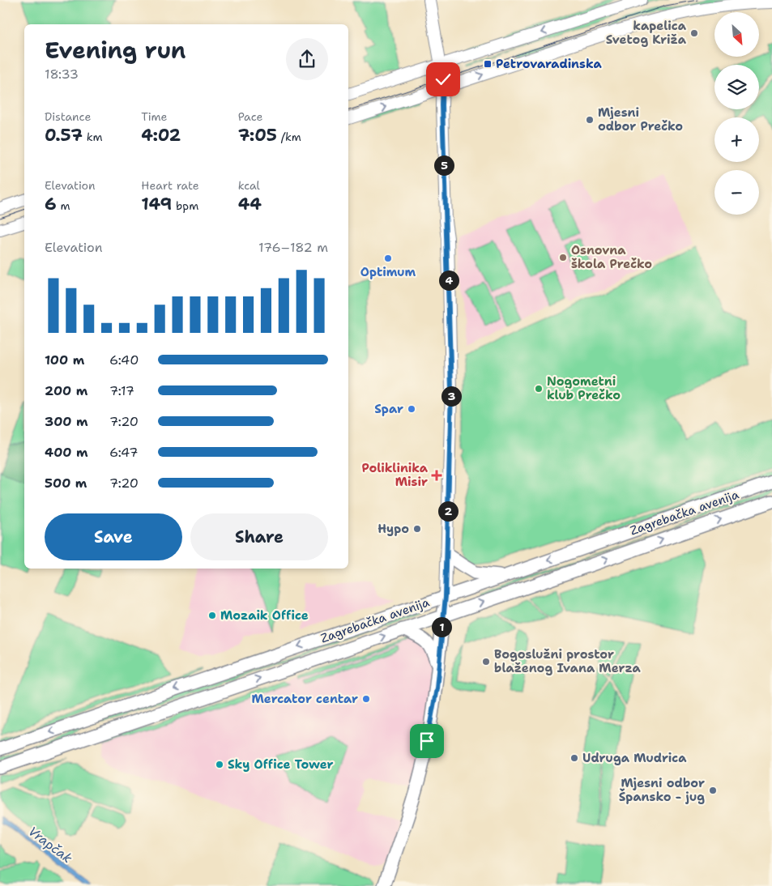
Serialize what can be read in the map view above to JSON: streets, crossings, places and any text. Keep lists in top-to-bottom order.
{
  "streets": {
    "main road": ["Zagrebačka avenija"]
  },
  "water": ["Vrapčak"],
  "places": {
    "other": [
      "kapelica Svetog Križa",
      "Mjesni odbor Prečko",
      "Osnovna škola Prečko",
      "Optimum",
      "Nogometni klub Prečko",
      "Spar",
      "Hypo",
      "Mozaik Office",
      "Bogoslužni prostor blaženog Ivana Merza",
      "Mercator centar",
      "Udruga Mudrica",
      "Sky Office Tower",
      "Mjesni odbor Špansko - jug"
    ],
    "transit": ["Petrovaradinska"],
    "health": ["Poliklinika Misir"]
  },
  "north": "bottom right",
  "page": {
    "map_buttons": ["+", "−"],
    "heading": ["Evening run", "18:33"],
    "stats": [
      ["Distance", "0.57 km"],
      ["Time", "4:02"],
      ["Pace", "7:05 /km"],
      ["Elevation", "6 m"],
      ["Heart rate", "149 bpm"],
      ["kcal", "44"]
    ],
    "pins": [
      "5",
      "4",
      "3",
      "2",
      "1"
    ],
    "chart": ["Elevation", "176–182 m"],
    "list": [
      {
        "name": "100 m",
        "note": "6:40"
      },
      {
        "name": "200 m",
        "note": "7:17"
      },
      {
        "name": "300 m",
        "note": "7:20"
      },
      {
        "name": "400 m",
        "note": "6:47"
      },
      {
        "name": "500 m",
        "note": "7:20"
      }
    ],
    "buttons": ["Save", "Share"]
  }
}
